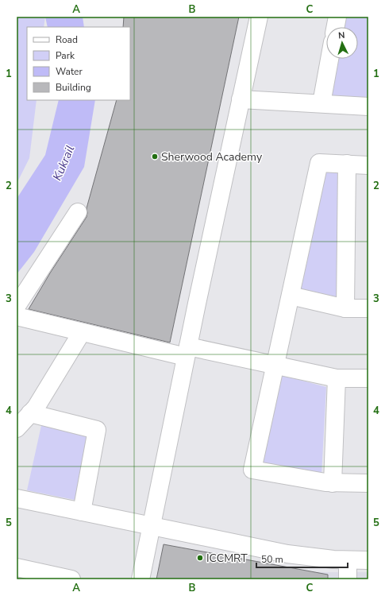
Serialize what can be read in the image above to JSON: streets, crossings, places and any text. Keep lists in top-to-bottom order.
{
  "water": ["Kukrail"],
  "places": ["Sherwood Academy", "ICCMRT"],
  "legend": [
    "Road",
    "Park",
    "Water",
    "Building"
  ],
  "scale_bar": "50 m",
  "north": "top",
  "grid": {
    "columns": ["A", "B", "C"],
    "rows": [
      "1",
      "2",
      "3",
      "4",
      "5"
    ]
  }
}
